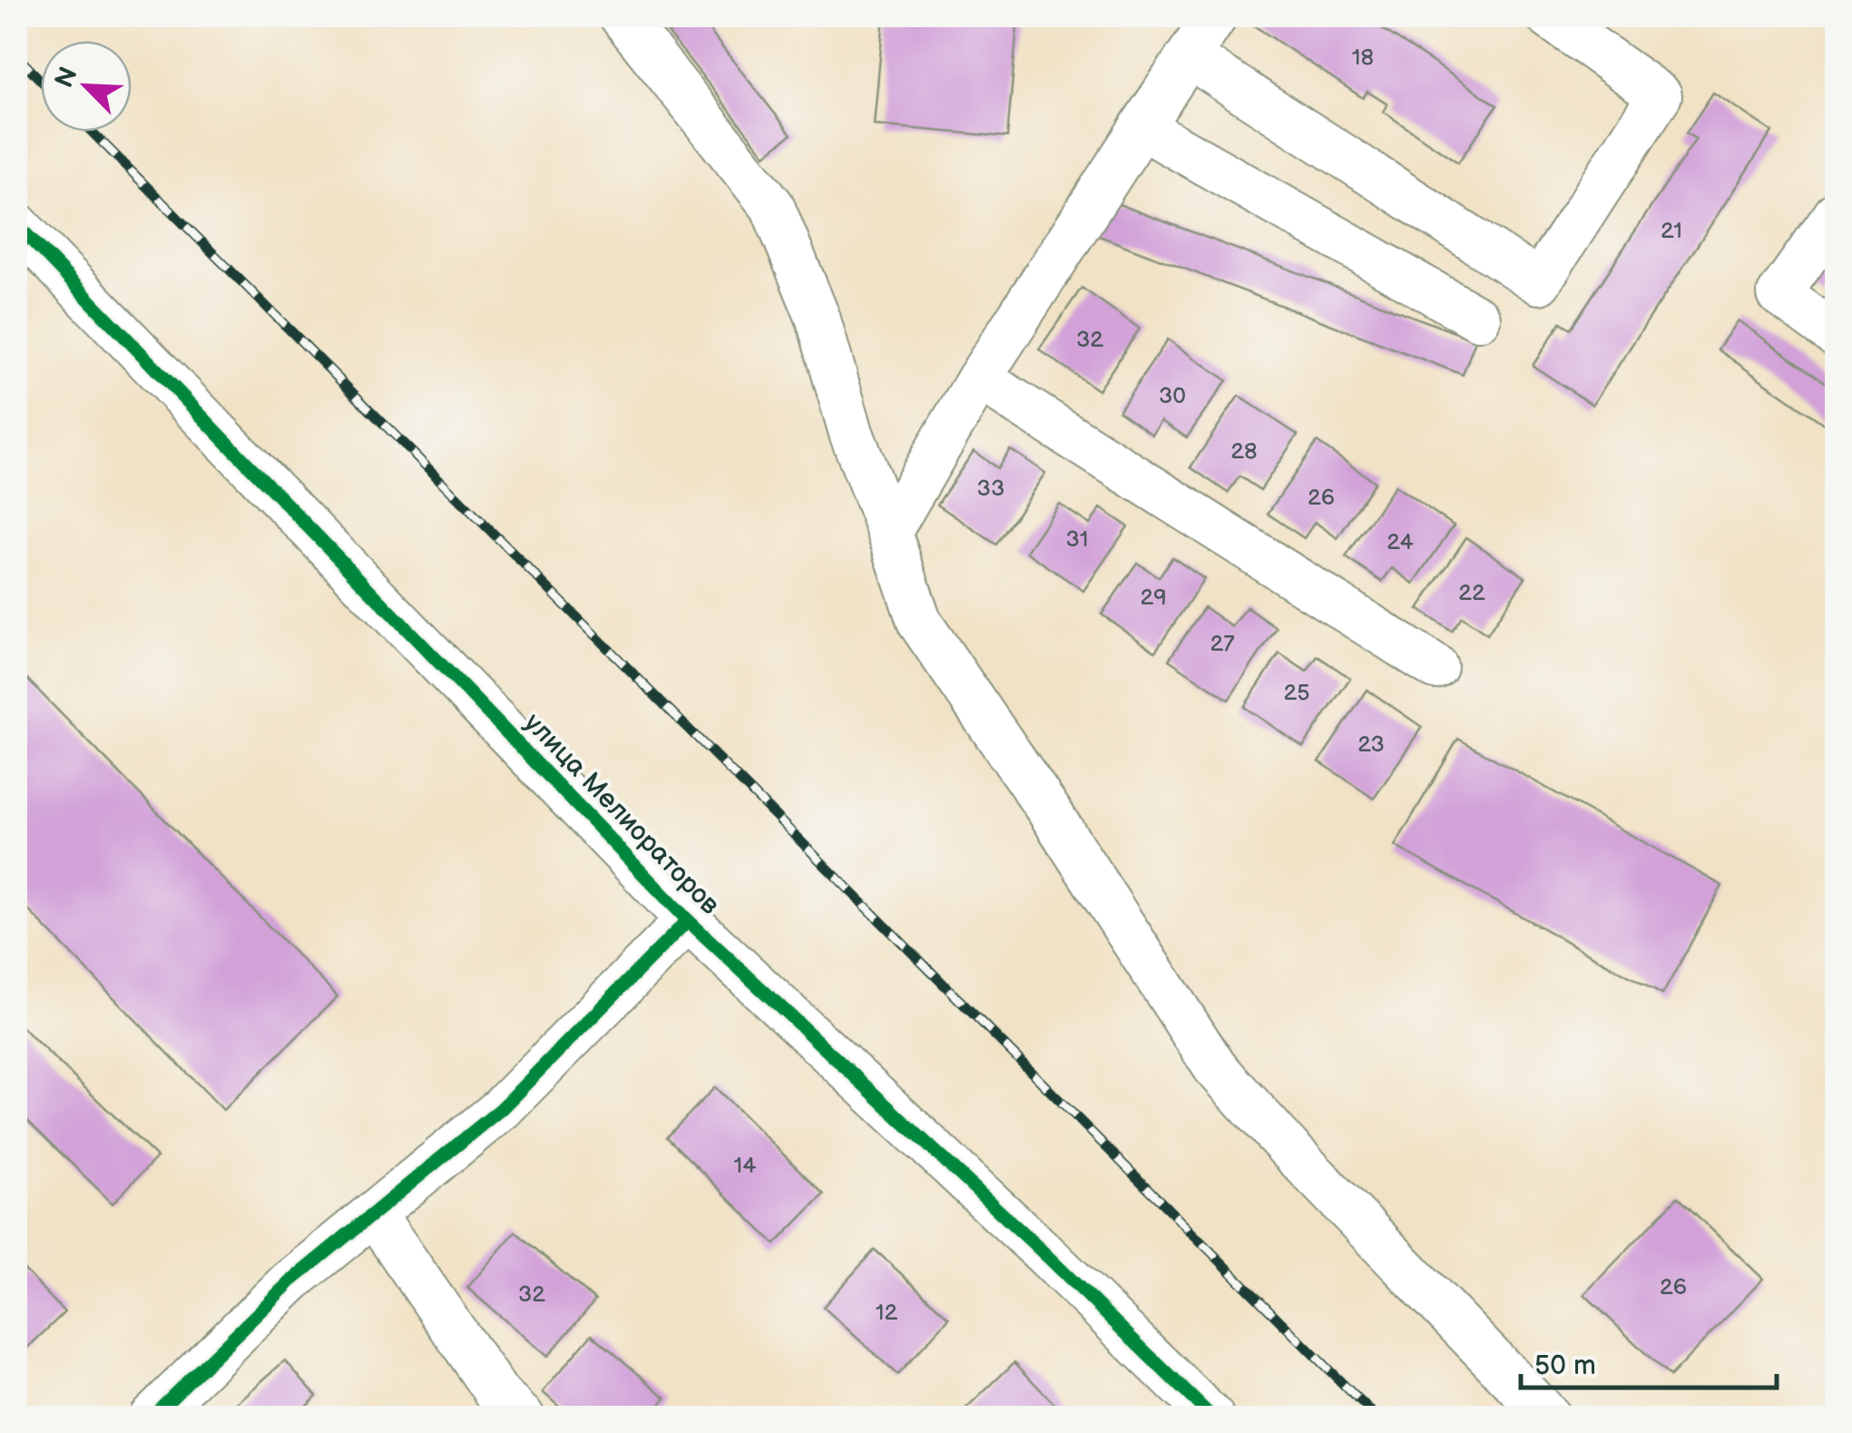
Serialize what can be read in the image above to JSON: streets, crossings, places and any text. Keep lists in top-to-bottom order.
{
  "streets": {
    "street": ["улица Мелиораторов"]
  },
  "house_numbers": [
    "18",
    "21",
    "32",
    "30",
    "28",
    "33",
    "26",
    "31",
    "24",
    "22",
    "29",
    "27",
    "25",
    "23",
    "14",
    "26",
    "32",
    "12"
  ],
  "scale_bar": "50 m",
  "north": "top left"
}
